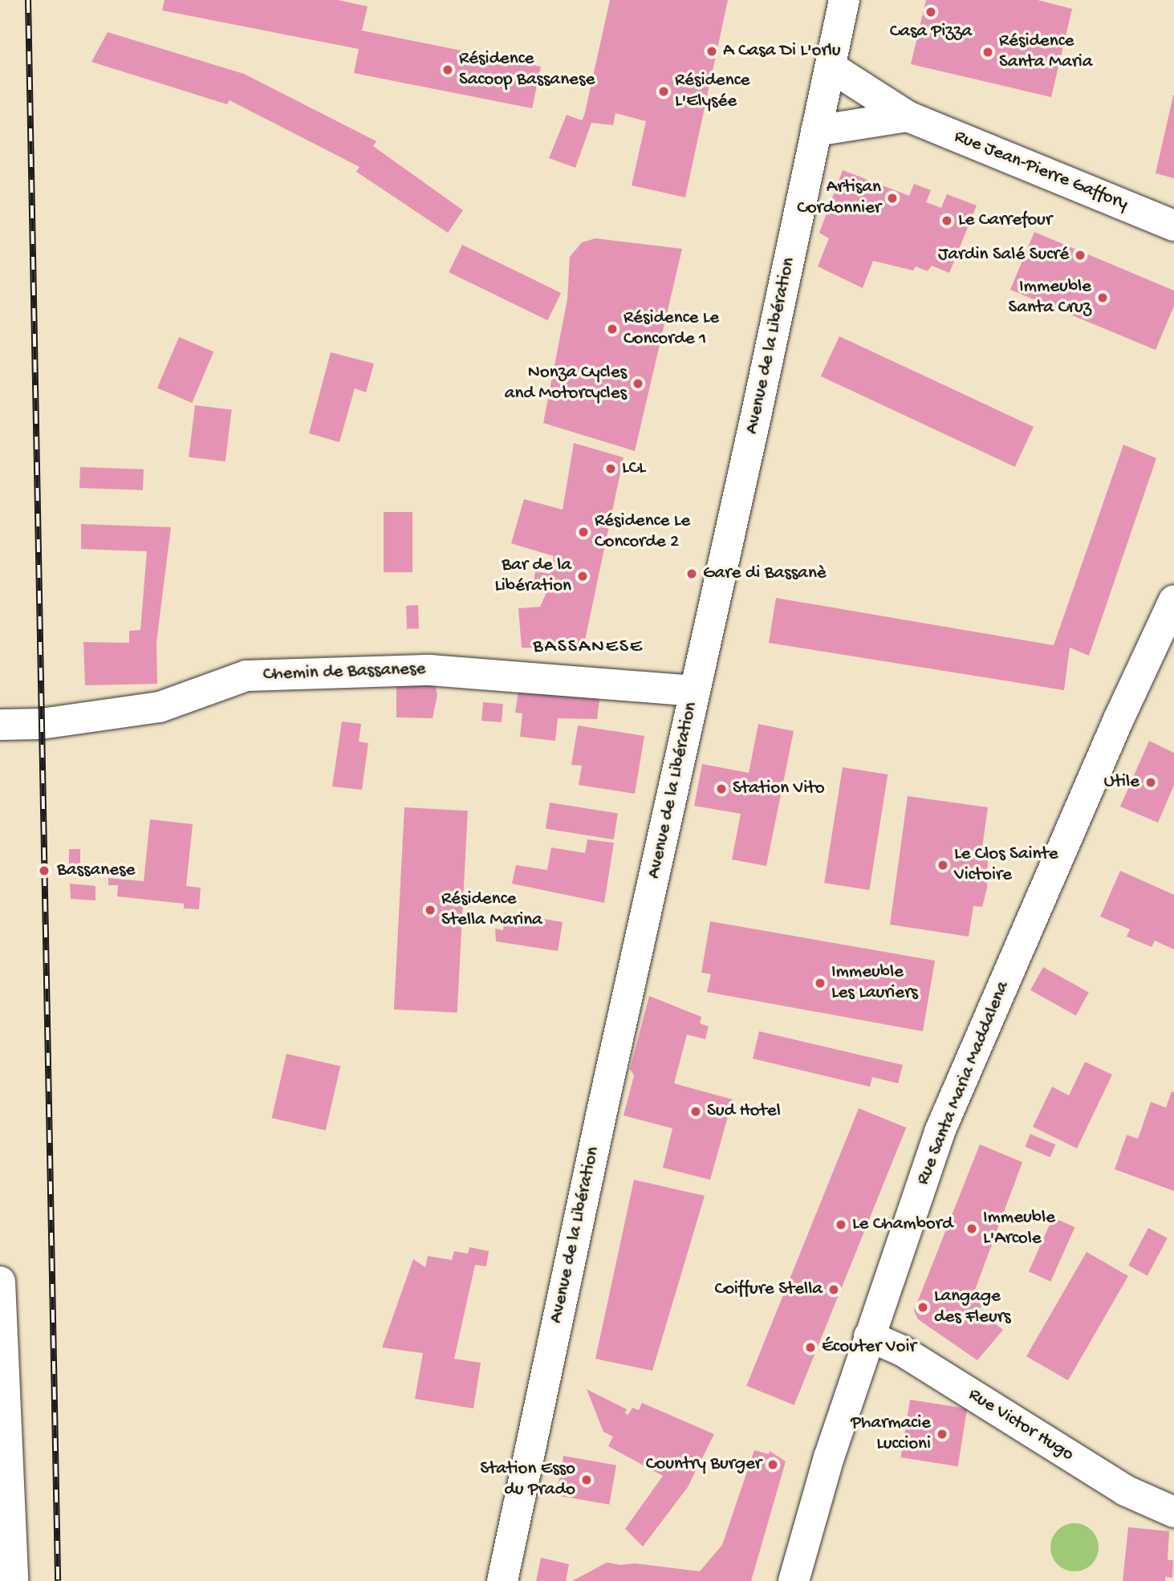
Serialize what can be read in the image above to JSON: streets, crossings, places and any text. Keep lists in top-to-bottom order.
{
  "streets": {
    "street": [
      "Rue Jean-Pierre Gaffory",
      "Avenue de la Libération",
      "Chemin de Bassanese",
      "Rue Santa Maria Maddalena",
      "Rue Victor Hugo"
    ]
  },
  "crossings": [
    ["Rue Jean-Pierre Gaffory", "Avenue de la Libération"],
    ["Avenue de la Libération", "Chemin de Bassanese"],
    ["Rue Santa Maria Maddalena", "Rue Victor Hugo"]
  ],
  "districts": ["BASSANESE"],
  "places": [
    "Casa Pizza",
    "A Casa Di L'orlu",
    "Résidence Santa Maria",
    "Résidence Sacoop Bassanese",
    "Résidence L'Elysée",
    "Artisan Cordonnier",
    "Le Carrefour",
    "Jardin Salé Sucré",
    "Immeuble Santa Cruz",
    "Résidence Le Concorde 1",
    "Nonza Cycles and Motorcycles",
    "LCL",
    "Résidence Le Concorde 2",
    "Gare di Bassanè",
    "Bar de la Libération",
    "Utile",
    "Station Vito",
    "Le Clos Sainte Victoire",
    "Bassanese",
    "Résidence Stella Marina",
    "Immeuble Les Lauriers",
    "Sud Hotel",
    "Le Chambord",
    "Immeuble L'Arcole",
    "Coiffure Stella",
    "Langage des Fleurs",
    "Écouter Voir",
    "Pharmacie Luccioni",
    "Country Burger",
    "Station Esso du Prado"
  ]
}
